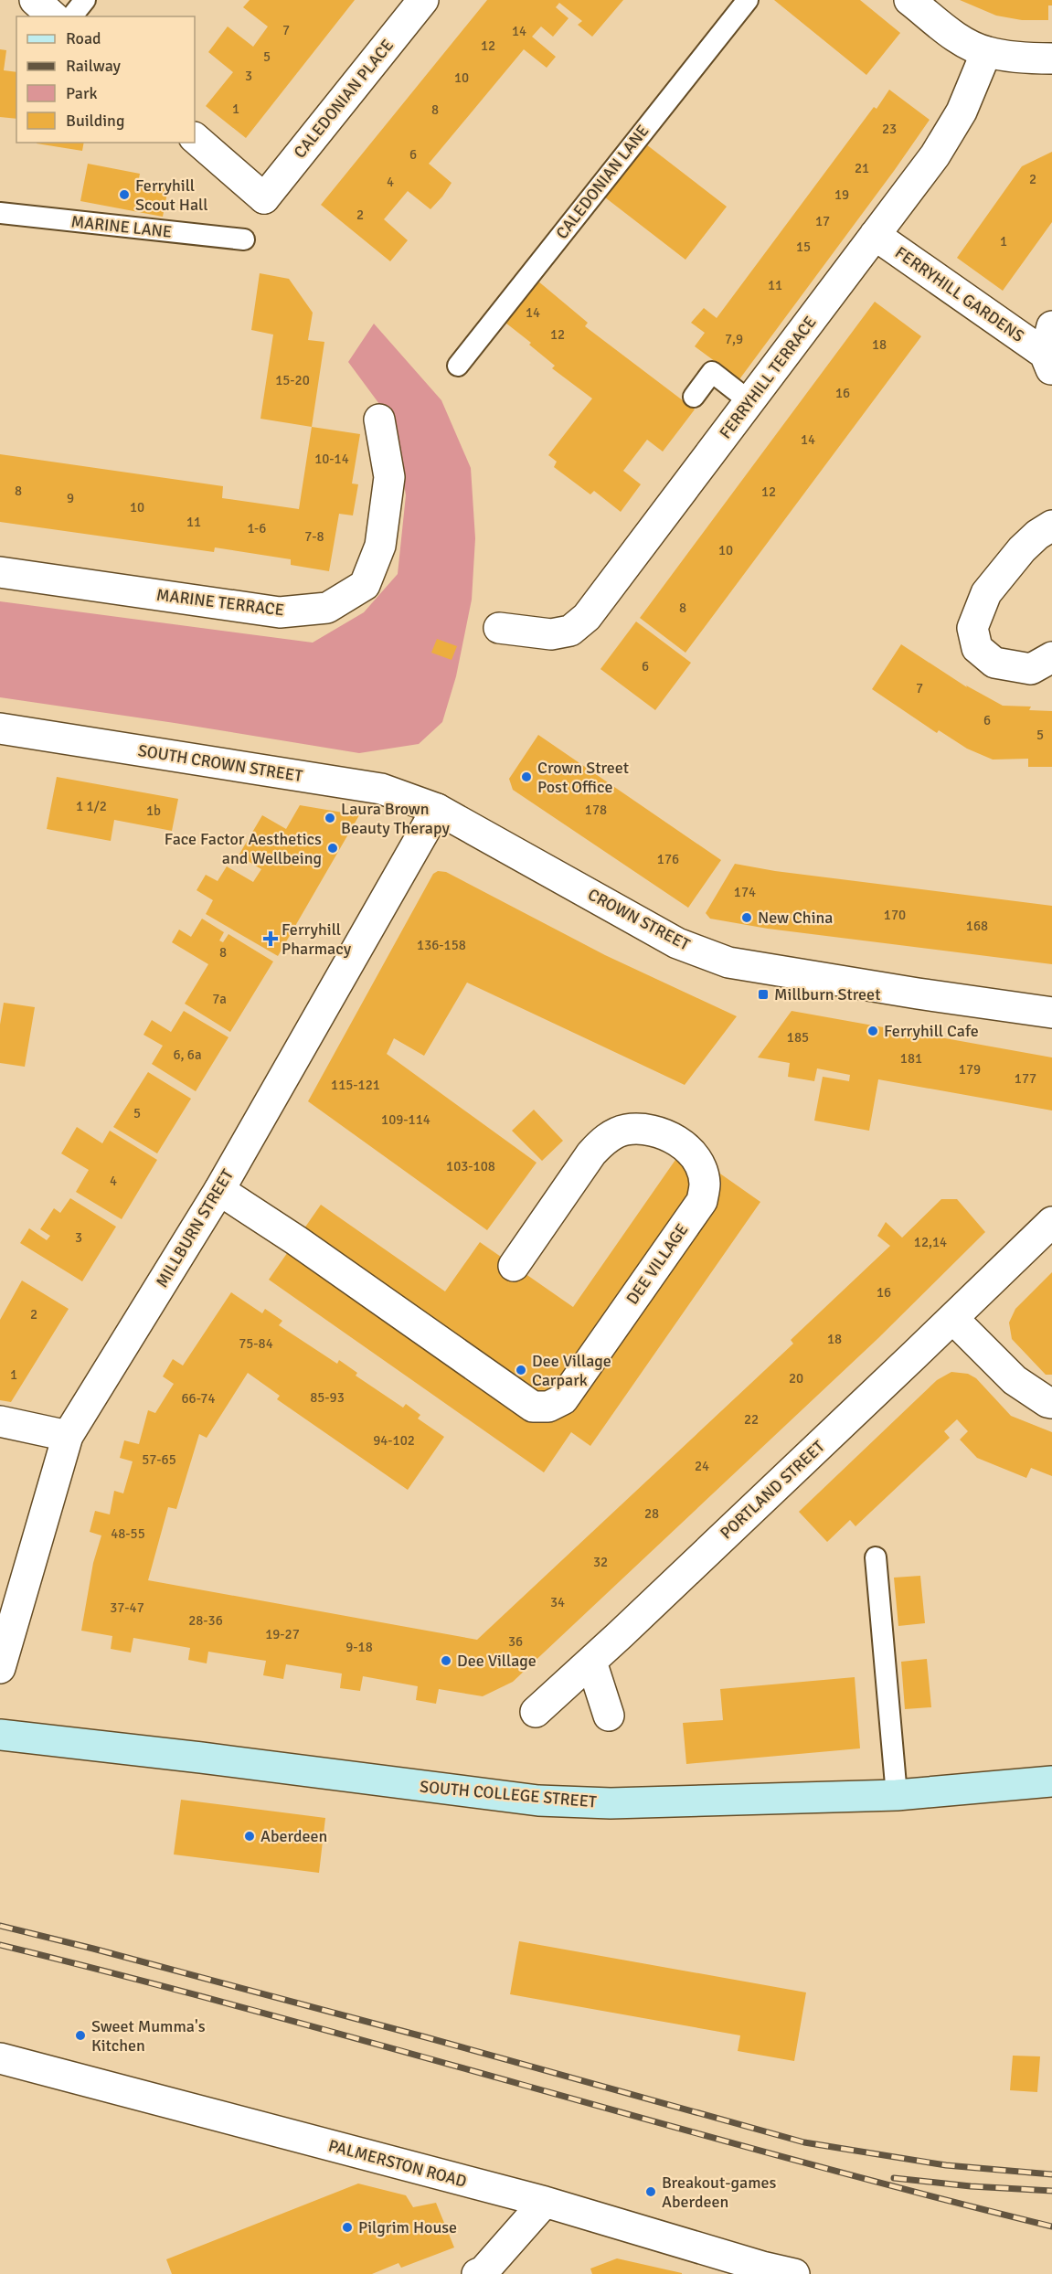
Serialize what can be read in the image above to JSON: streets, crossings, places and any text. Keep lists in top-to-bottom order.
{
  "streets": {
    "main road": ["SOUTH COLLEGE STREET"],
    "street": [
      "CALEDONIAN PLACE",
      "FERRYHILL GARDENS",
      "FERRYHILL TERRACE",
      "MARINE TERRACE",
      "SOUTH CROWN STREET",
      "CROWN STREET",
      "MILLBURN STREET",
      "DEE VILLAGE",
      "PORTLAND STREET",
      "PALMERSTON ROAD"
    ],
    "lane": ["CALEDONIAN LANE", "MARINE LANE"]
  },
  "crossings": [
    ["FERRYHILL GARDENS", "FERRYHILL TERRACE"],
    ["SOUTH CROWN STREET", "CROWN STREET"],
    ["SOUTH CROWN STREET", "MILLBURN STREET"],
    ["CROWN STREET", "MILLBURN STREET"],
    ["MILLBURN STREET", "DEE VILLAGE"]
  ],
  "places": {
    "other": [
      "Ferryhill Scout Hall",
      "Crown Street Post Office",
      "Laura Brown Beauty Therapy",
      "Face Factor Aesthetics and Wellbeing",
      "New China",
      "Ferryhill Cafe",
      "Dee Village Carpark",
      "Dee Village",
      "Aberdeen",
      "Sweet Mumma's Kitchen",
      "Breakout-games Aberdeen",
      "Pilgrim House"
    ],
    "health": ["Ferryhill Pharmacy"],
    "transit": ["Millburn Street"]
  },
  "house_numbers": [
    "7",
    "14",
    "12",
    "5",
    "3",
    "10",
    "1",
    "8",
    "23",
    "6",
    "21",
    "2",
    "4",
    "19",
    "2",
    "17",
    "1",
    "15",
    "11",
    "14",
    "12",
    "7,9",
    "18",
    "15-20",
    "16",
    "14",
    "10-14",
    "8",
    "12",
    "9",
    "10",
    "11",
    "1-6",
    "7-8",
    "10",
    "8",
    "6",
    "7",
    "6",
    "5",
    "1 1/2",
    "178",
    "1b",
    "176",
    "174",
    "170",
    "168",
    "136-158",
    "8",
    "7a",
    "185",
    "6, 6a",
    "181",
    "179",
    "177",
    "115-121",
    "5",
    "109-114",
    "103-108",
    "4",
    "3",
    "12,14",
    "16",
    "2",
    "18",
    "75-84",
    "1",
    "20",
    "85-93",
    "66-74",
    "22",
    "94-102",
    "57-65",
    "24",
    "28",
    "48-55",
    "32",
    "34",
    "37-47",
    "28-36",
    "19-27",
    "36",
    "9-18"
  ],
  "legend": [
    "Road",
    "Railway",
    "Park",
    "Building"
  ]
}
